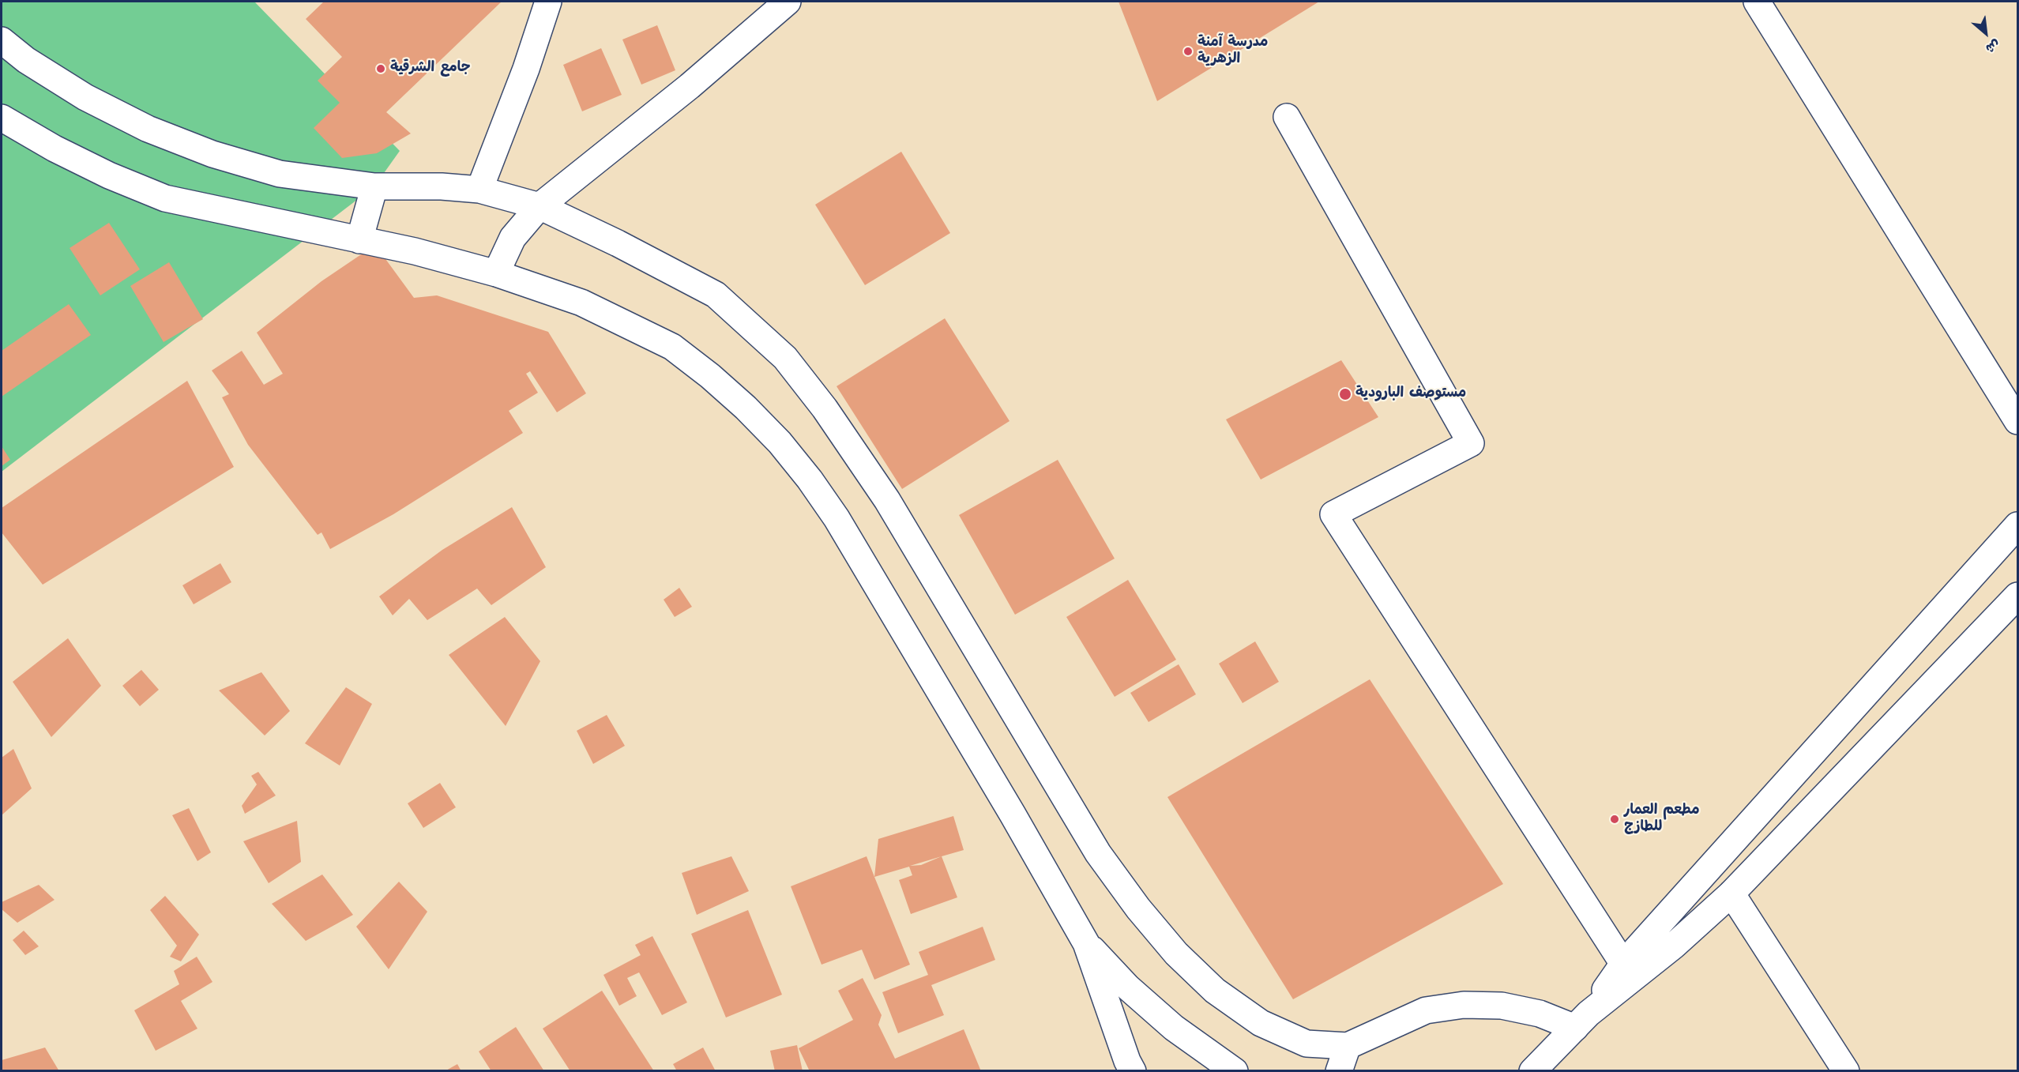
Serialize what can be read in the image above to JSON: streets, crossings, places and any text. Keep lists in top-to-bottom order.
{
  "places": [
    "مدرسة آمنة الزهرية",
    "جامع الشرقية",
    "مستوصف البارودية",
    "مطعم العمار للطازج"
  ],
  "north": "bottom right"
}
